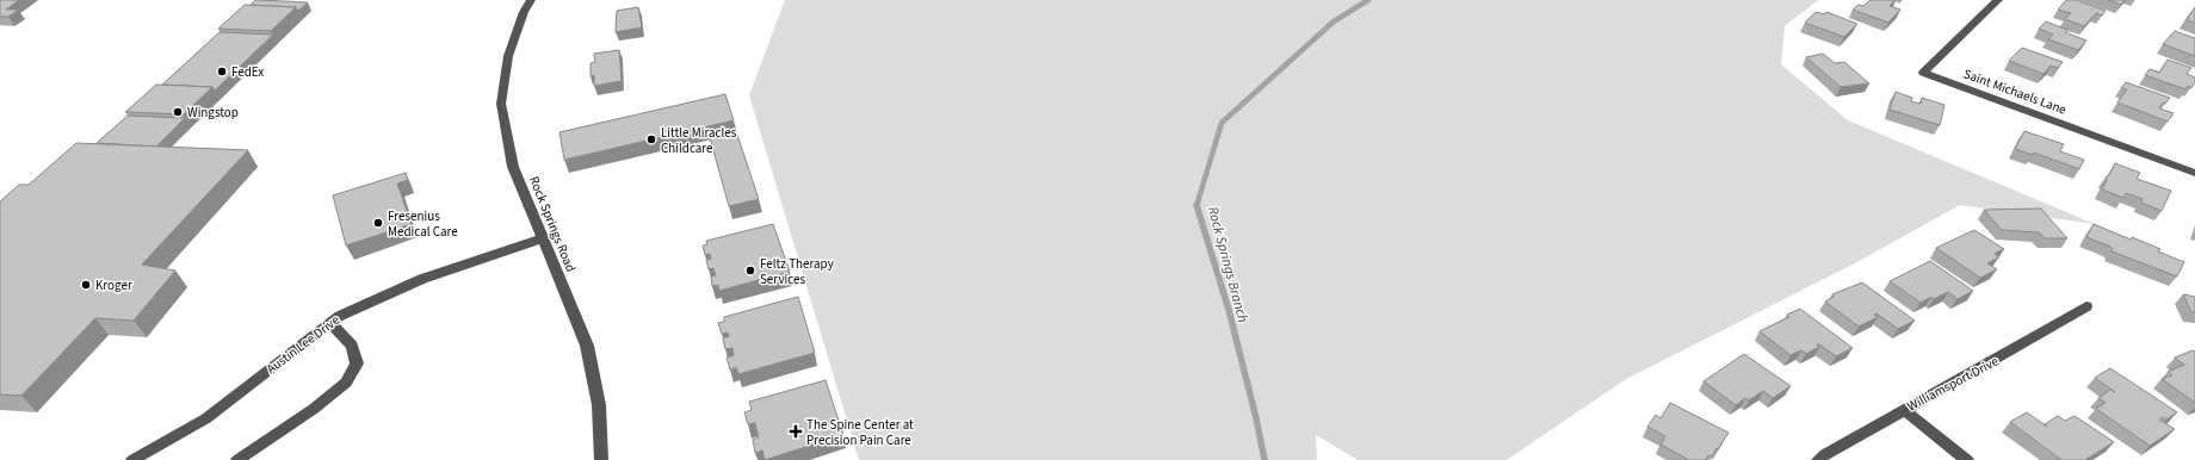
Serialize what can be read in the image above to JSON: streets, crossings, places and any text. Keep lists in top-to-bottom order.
{
  "streets": {
    "street": [
      "Saint Michaels Lane",
      "Rock Springs Road",
      "Austin Lee Drive",
      "Williamsport Drive"
    ]
  },
  "crossings": [
    ["Rock Springs Road", "Austin Lee Drive"]
  ],
  "water": ["Rock Springs Branch"],
  "places": {
    "other": [
      "FedEx",
      "Wingstop",
      "Little Miracles Childcare",
      "Fresenius Medical Care",
      "Feltz Therapy Services",
      "Kroger"
    ],
    "health": ["The Spine Center at Precision Pain Care"]
  }
}
